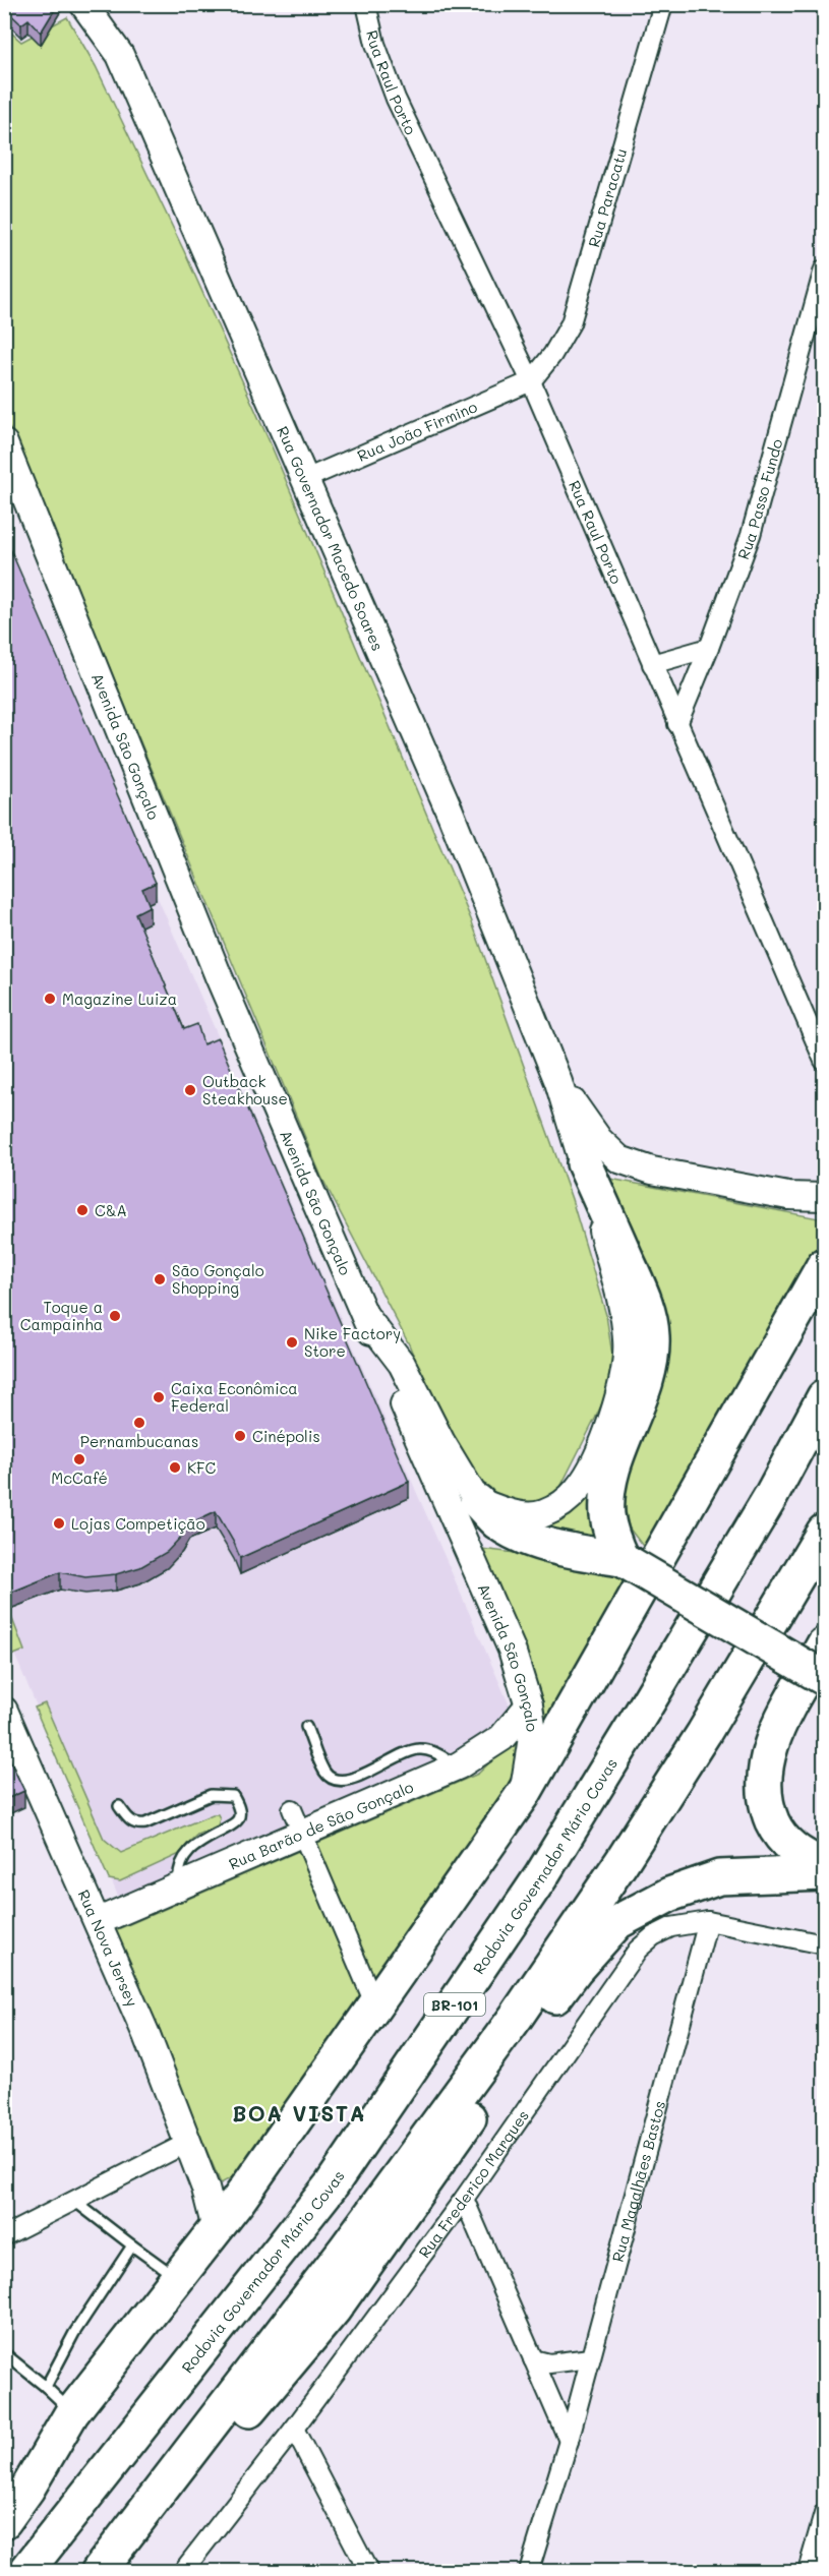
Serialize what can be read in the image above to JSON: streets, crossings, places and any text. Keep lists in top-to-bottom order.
{
  "streets": {
    "highway": ["Rodovia Governador Mário Covas", "BR-101"],
    "main road": [
      "Rua Governador Macedo Soares",
      "Avenida São Gonçalo",
      "Rua Barão de São Gonçalo",
      "Rua Nova Jersey"
    ],
    "street": [
      "Rua Raul Porto",
      "Rua Paracatu",
      "Rua João Firmino",
      "Rua Passo Fundo",
      "Rua Magalhães Bastos",
      "Rua Frederico Marques"
    ]
  },
  "crossings": [
    ["Rua Raul Porto", "Rua Paracatu"],
    ["Rua Raul Porto", "Rua João Firmino"],
    ["Rua Raul Porto", "Rua Passo Fundo"],
    ["Rua Paracatu", "Rua João Firmino"],
    ["Rua João Firmino", "Rua Governador Macedo Soares"],
    ["Avenida São Gonçalo", "Rua Barão de São Gonçalo"],
    ["Rua Barão de São Gonçalo", "Rua Nova Jersey"],
    ["Rua Magalhães Bastos", "Rua Frederico Marques"]
  ],
  "districts": ["BOA VISTA"],
  "places": [
    "Magazine Luiza",
    "Outback Steakhouse",
    "C&A",
    "São Gonçalo Shopping",
    "Toque a Campainha",
    "Nike Factory Store",
    "Caixa Econômica Federal",
    "Pernambucanas",
    "Cinépolis",
    "McCafé",
    "KFC",
    "Lojas Competição"
  ]
}
